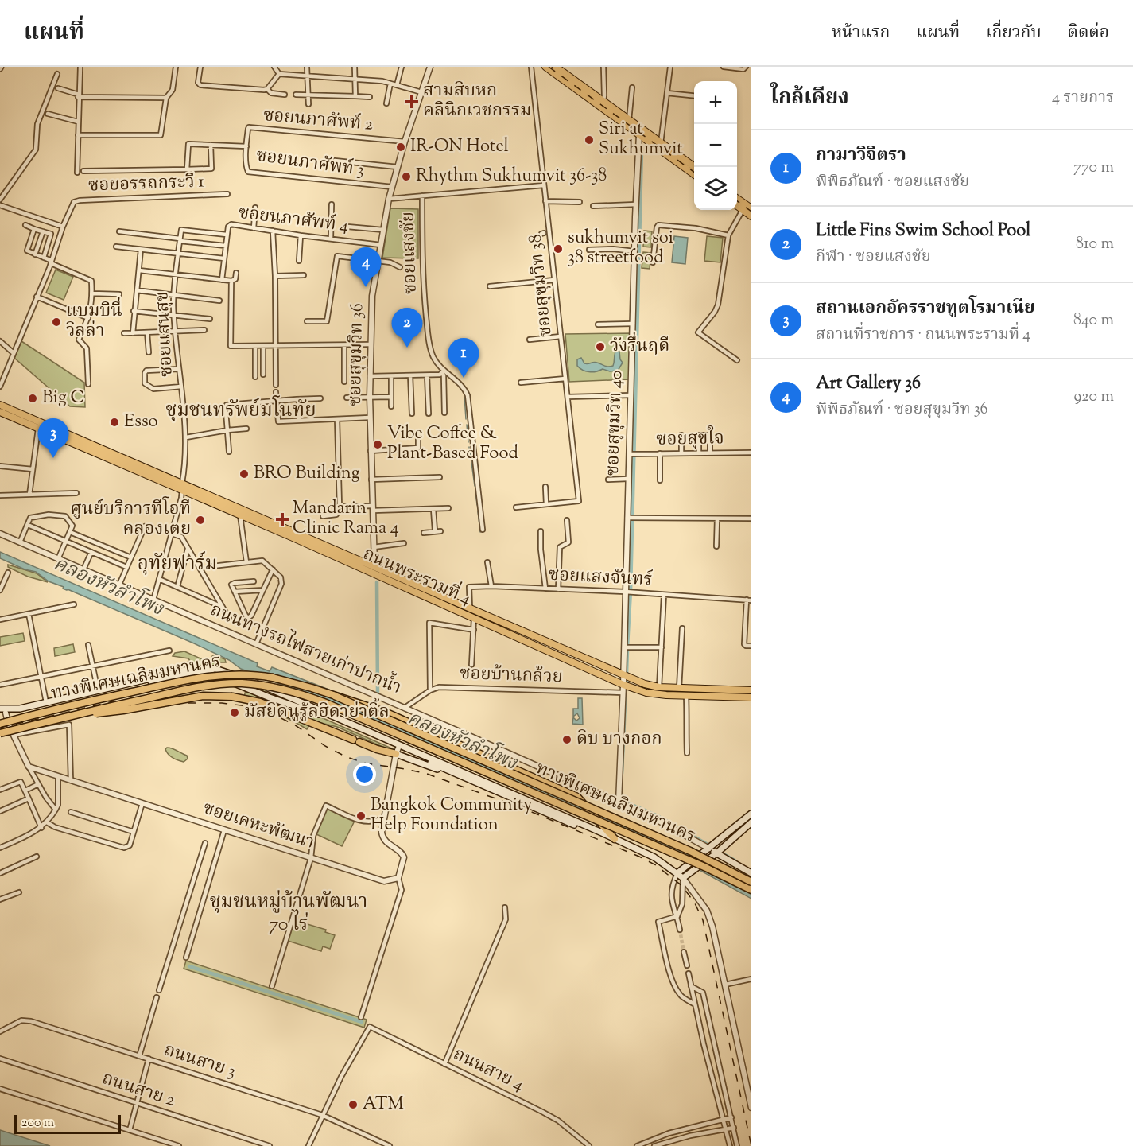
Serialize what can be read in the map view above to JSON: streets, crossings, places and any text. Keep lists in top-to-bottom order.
{
  "streets": {
    "highway": ["ทางพิเศษเฉลิมมหานคร"],
    "main road": ["ถนนพระรามที่ 4", "ถนนทางรถไฟสายเก่าปากน้ำ"],
    "street": [
      "ซอยนภาศัพท์ 2",
      "ซอยนภาศัพท์ 3",
      "ซอยอรรถกระวี 1",
      "ซอยนภาศัพท์ 4",
      "ซอยแสงชัย",
      "ซอยสุขุมวิท 38",
      "ซอยแสนสุข",
      "ซอยสุขุมวิท 36",
      "ซอยสุขุมวิท 40",
      "ซอยสุขใจ",
      "ซอยแสงจันทร์",
      "ซอยบ้านกล้วย",
      "ซอยเคหะพัฒนา",
      "ถนนสาย 3",
      "ถนนสาย 4",
      "ถนนสาย 2"
    ]
  },
  "crossings": [
    ["ซอยนภาศัพท์ 2", "ซอยนภาศัพท์ 3"],
    ["ซอยนภาศัพท์ 2", "ซอยสุขุมวิท 36"],
    ["ซอยนภาศัพท์ 3", "ซอยสุขุมวิท 36"],
    ["ซอยนภาศัพท์ 4", "ซอยสุขุมวิท 36"],
    ["ซอยแสงชัย", "ซอยสุขุมวิท 38"],
    ["ซอยแสนสุข", "ถนนพระรามที่ 4"],
    ["ซอยแสนสุข", "ถนนทางรถไฟสายเก่าปากน้ำ"],
    ["ซอยสุขุมวิท 36", "ถนนพระรามที่ 4"],
    ["ซอยสุขุมวิท 40", "ซอยสุขใจ"],
    ["ซอยสุขุมวิท 40", "ถนนพระรามที่ 4"],
    ["ซอยสุขุมวิท 40", "ซอยแสงจันทร์"],
    ["ซอยสุขุมวิท 40", "ถนนทางรถไฟสายเก่าปากน้ำ"],
    ["ซอยสุขุมวิท 40", "ซอยบ้านกล้วย"],
    ["ถนนพระรามที่ 4", "ซอยแสงจันทร์"],
    ["ถนนทางรถไฟสายเก่าปากน้ำ", "ซอยบ้านกล้วย"],
    ["ถนนสาย 3", "ถนนสาย 4"]
  ],
  "districts": ["ชุมชนทรัพย์มโนทัย", "อุทัยฟาร์ม", "ชุมชนหมู่บ้านพัฒนา 70 ไร่"],
  "water": ["คลองหัวลำโพง"],
  "places": {
    "health": ["สามสิบหก คลินิกเวชกรรม", "Mandarin Clinic Rama 4"],
    "other": [
      "Siri at Sukhumvit",
      "IR-ON Hotel",
      "Rhythm Sukhumvit 36-38",
      "sukhumvit soi 38 streetfood",
      "แบมบินี่ วิลล่า",
      "วังรื่นฤดี",
      "Big C",
      "Esso",
      "Vibe Coffee & Plant-Based Food",
      "BRO Building",
      "ศูนย์บริการทีโอที คลองเตย",
      "มัสยิดนูรู้ลฮิดาย่าติ้ล",
      "ดิบ บางกอก",
      "Bangkok Community Help Foundation",
      "ATM"
    ]
  },
  "scale_bar": "200 m",
  "page": {
    "header": "แผนที่",
    "nav": [
      "หน้าแรก",
      "แผนที่",
      "เกี่ยวกับ",
      "ติดต่อ"
    ],
    "heading": ["ใกล้เคียง", "4 รายการ"],
    "map_buttons": ["+", "−"],
    "list": [
      {
        "mark": "1",
        "name": "กามาวิจิตรา",
        "note": "พิพิธภัณฑ์ · ซอยแสงชัย",
        "value": "770 m"
      },
      {
        "mark": "2",
        "name": "Little Fins Swim School Pool",
        "note": "กีฬา · ซอยแสงชัย",
        "value": "810 m"
      },
      {
        "mark": "3",
        "name": "สถานเอกอัครราชทูตโรมาเนีย",
        "note": "สถานที่ราชการ · ถนนพระรามที่ 4",
        "value": "840 m"
      },
      {
        "mark": "4",
        "name": "Art Gallery 36",
        "note": "พิพิธภัณฑ์ · ซอยสุขุมวิท 36",
        "value": "920 m"
      }
    ],
    "pins": [
      "4",
      "2",
      "1",
      "3"
    ],
    "scale": "200 m"
  }
}
